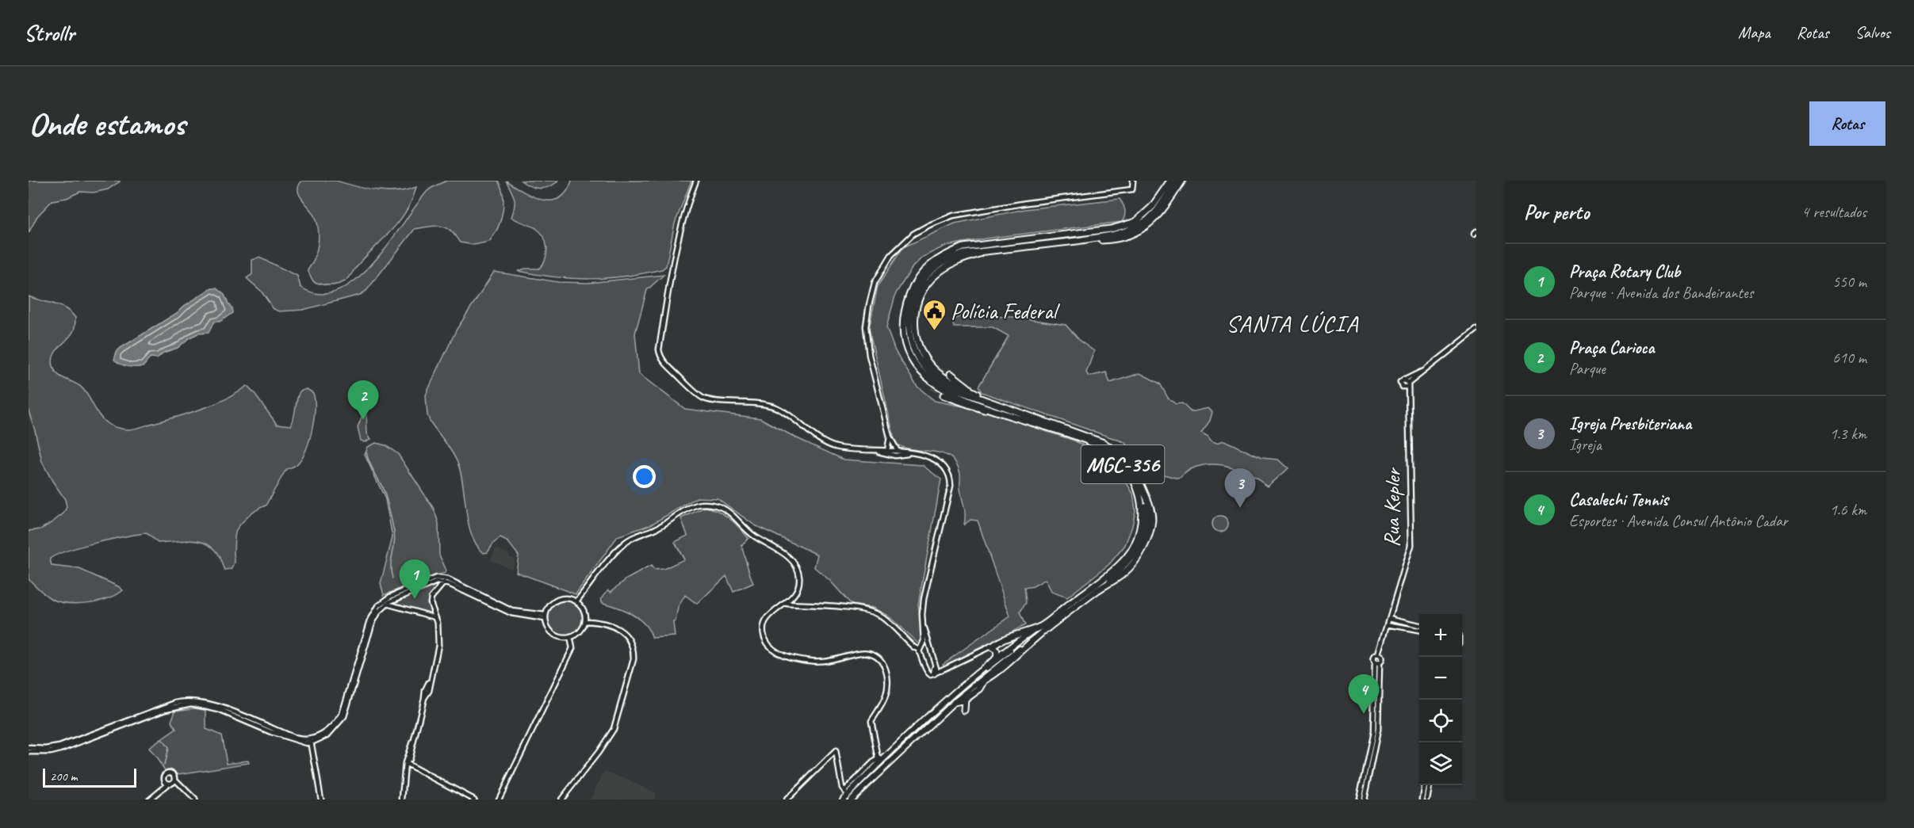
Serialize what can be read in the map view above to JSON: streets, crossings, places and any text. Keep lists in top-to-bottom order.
{
  "streets": {
    "highway": ["MGC-356"],
    "street": ["Rua Kepler"]
  },
  "districts": ["SANTA LÚCIA"],
  "places": {
    "public building": ["Polícia Federal"]
  },
  "scale_bar": "200 m",
  "page": {
    "header": "Strollr",
    "nav": ["Mapa", "Rotas", "Salvos"],
    "buttons": "Rotas",
    "title": "Onde estamos",
    "heading": ["Por perto", "4 resultados"],
    "list": [
      {
        "mark": "1",
        "name": "Praça Rotary Club",
        "note": "Parque · Avenida dos Bandeirantes",
        "value": "550 m"
      },
      {
        "mark": "2",
        "name": "Praça Carioca",
        "note": "Parque",
        "value": "610 m"
      },
      {
        "mark": "3",
        "name": "Igreja Presbiteriana",
        "note": "Igreja",
        "value": "1.3 km"
      },
      {
        "mark": "4",
        "name": "Casalechi Tennis",
        "note": "Esportes · Avenida Consul Antônio Cadar",
        "value": "1.6 km"
      }
    ],
    "pins": [
      "2",
      "3",
      "1",
      "4"
    ],
    "map_buttons": ["+", "−"],
    "scale": "200 m"
  }
}
